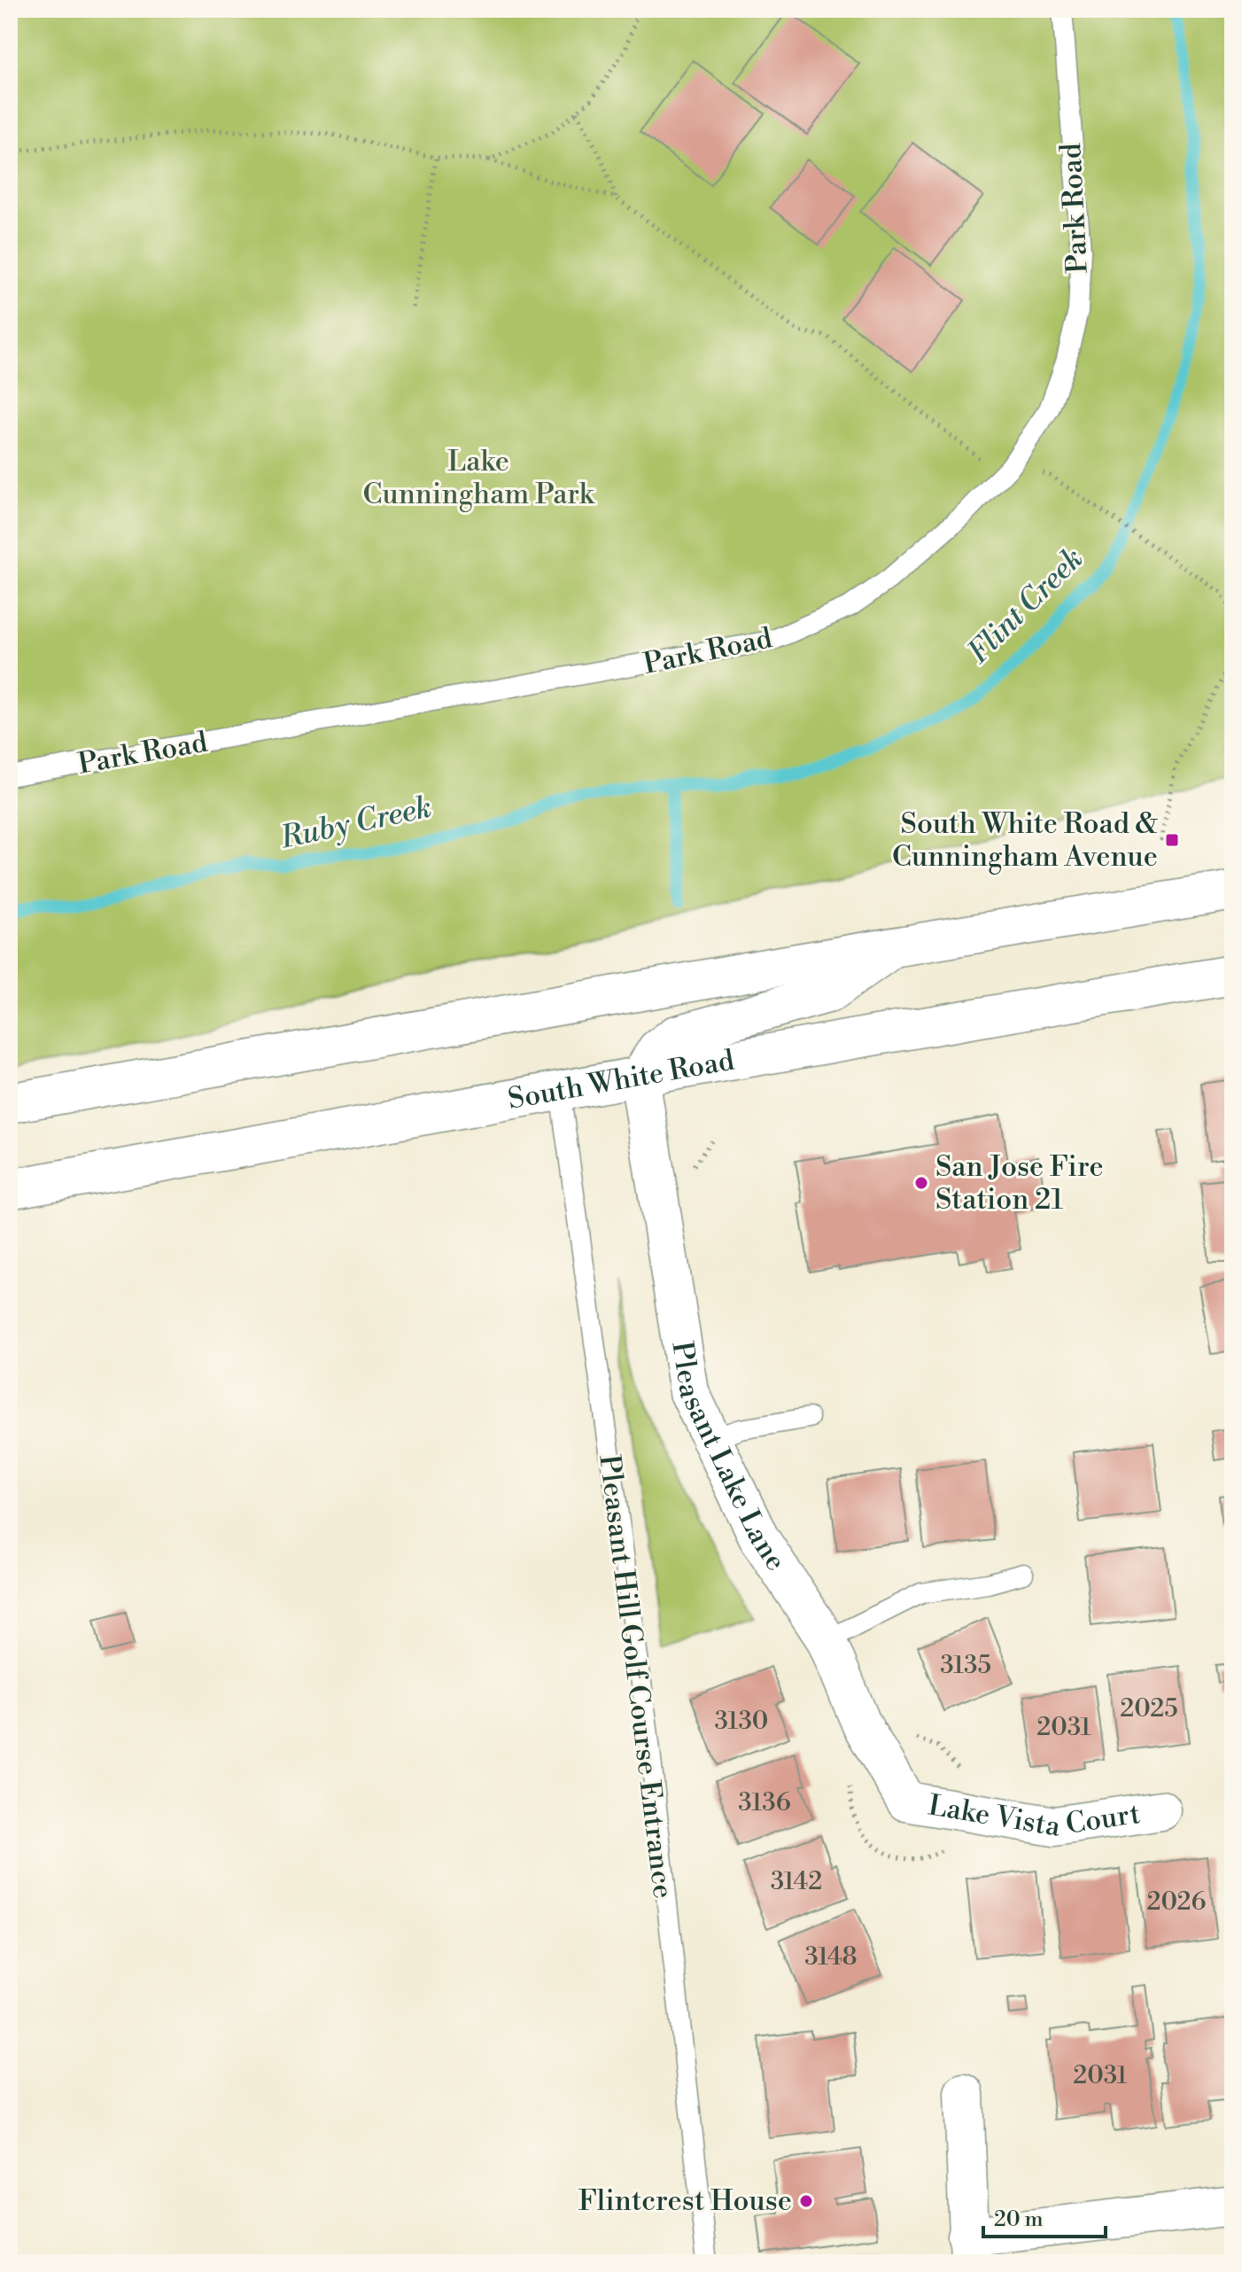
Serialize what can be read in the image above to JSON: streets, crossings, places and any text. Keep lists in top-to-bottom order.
{
  "streets": {
    "main road": ["South White Road", "Pleasant Lake Lane", "Lake Vista Court"],
    "lane": ["Park Road", "Pleasant Hill Golf Course Entrance"]
  },
  "crossings": [
    ["South White Road", "Pleasant Lake Lane"],
    ["South White Road", "Pleasant Hill Golf Course Entrance"],
    ["Pleasant Lake Lane", "Lake Vista Court"]
  ],
  "water": ["Flint Creek", "Ruby Creek"],
  "parks": ["Lake Cunningham Park"],
  "places": {
    "transit": ["South White Road & Cunningham Avenue"],
    "other": ["San Jose Fire Station 21", "Flintcrest House"]
  },
  "house_numbers": [
    "3135",
    "2025",
    "3130",
    "2031",
    "3136",
    "3142",
    "2026",
    "3148",
    "2031"
  ],
  "scale_bar": "20 m"
}
